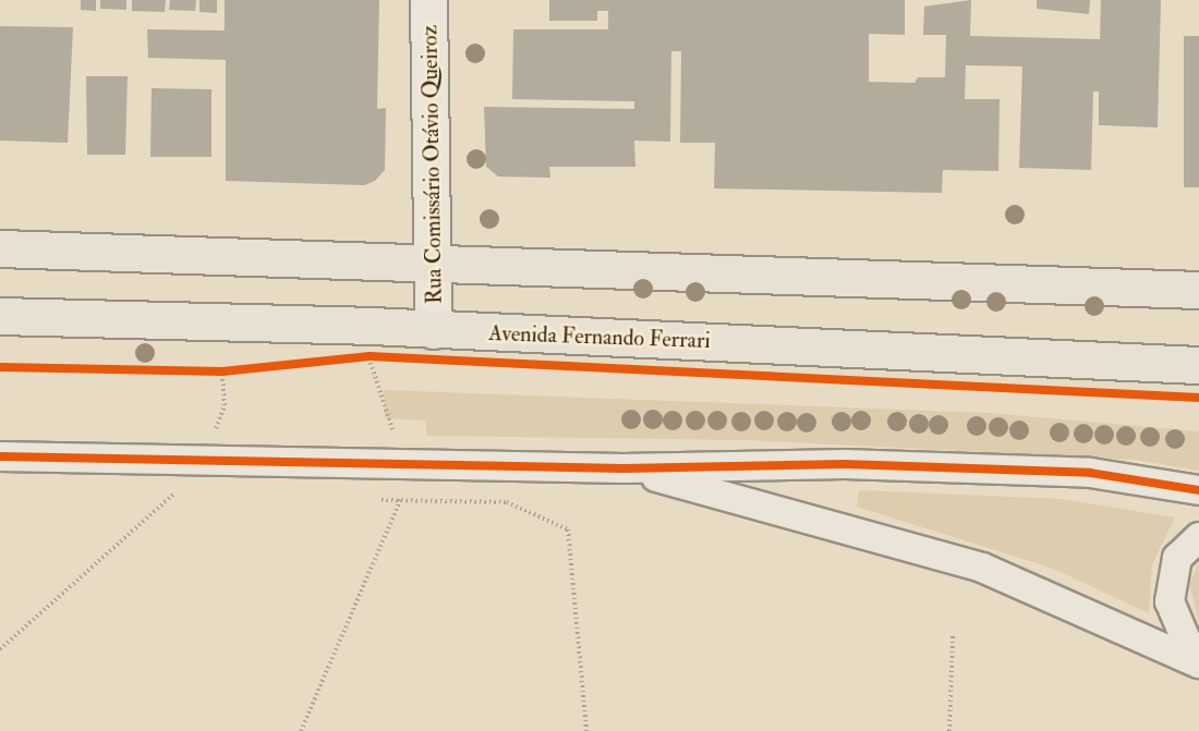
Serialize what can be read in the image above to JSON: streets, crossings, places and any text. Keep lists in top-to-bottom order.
{
  "streets": {
    "main road": ["Avenida Fernando Ferrari"],
    "street": ["Rua Comissário Otávio Queiroz"]
  },
  "crossings": [
    ["Rua Comissário Otávio Queiroz", "Avenida Fernando Ferrari"]
  ]
}
